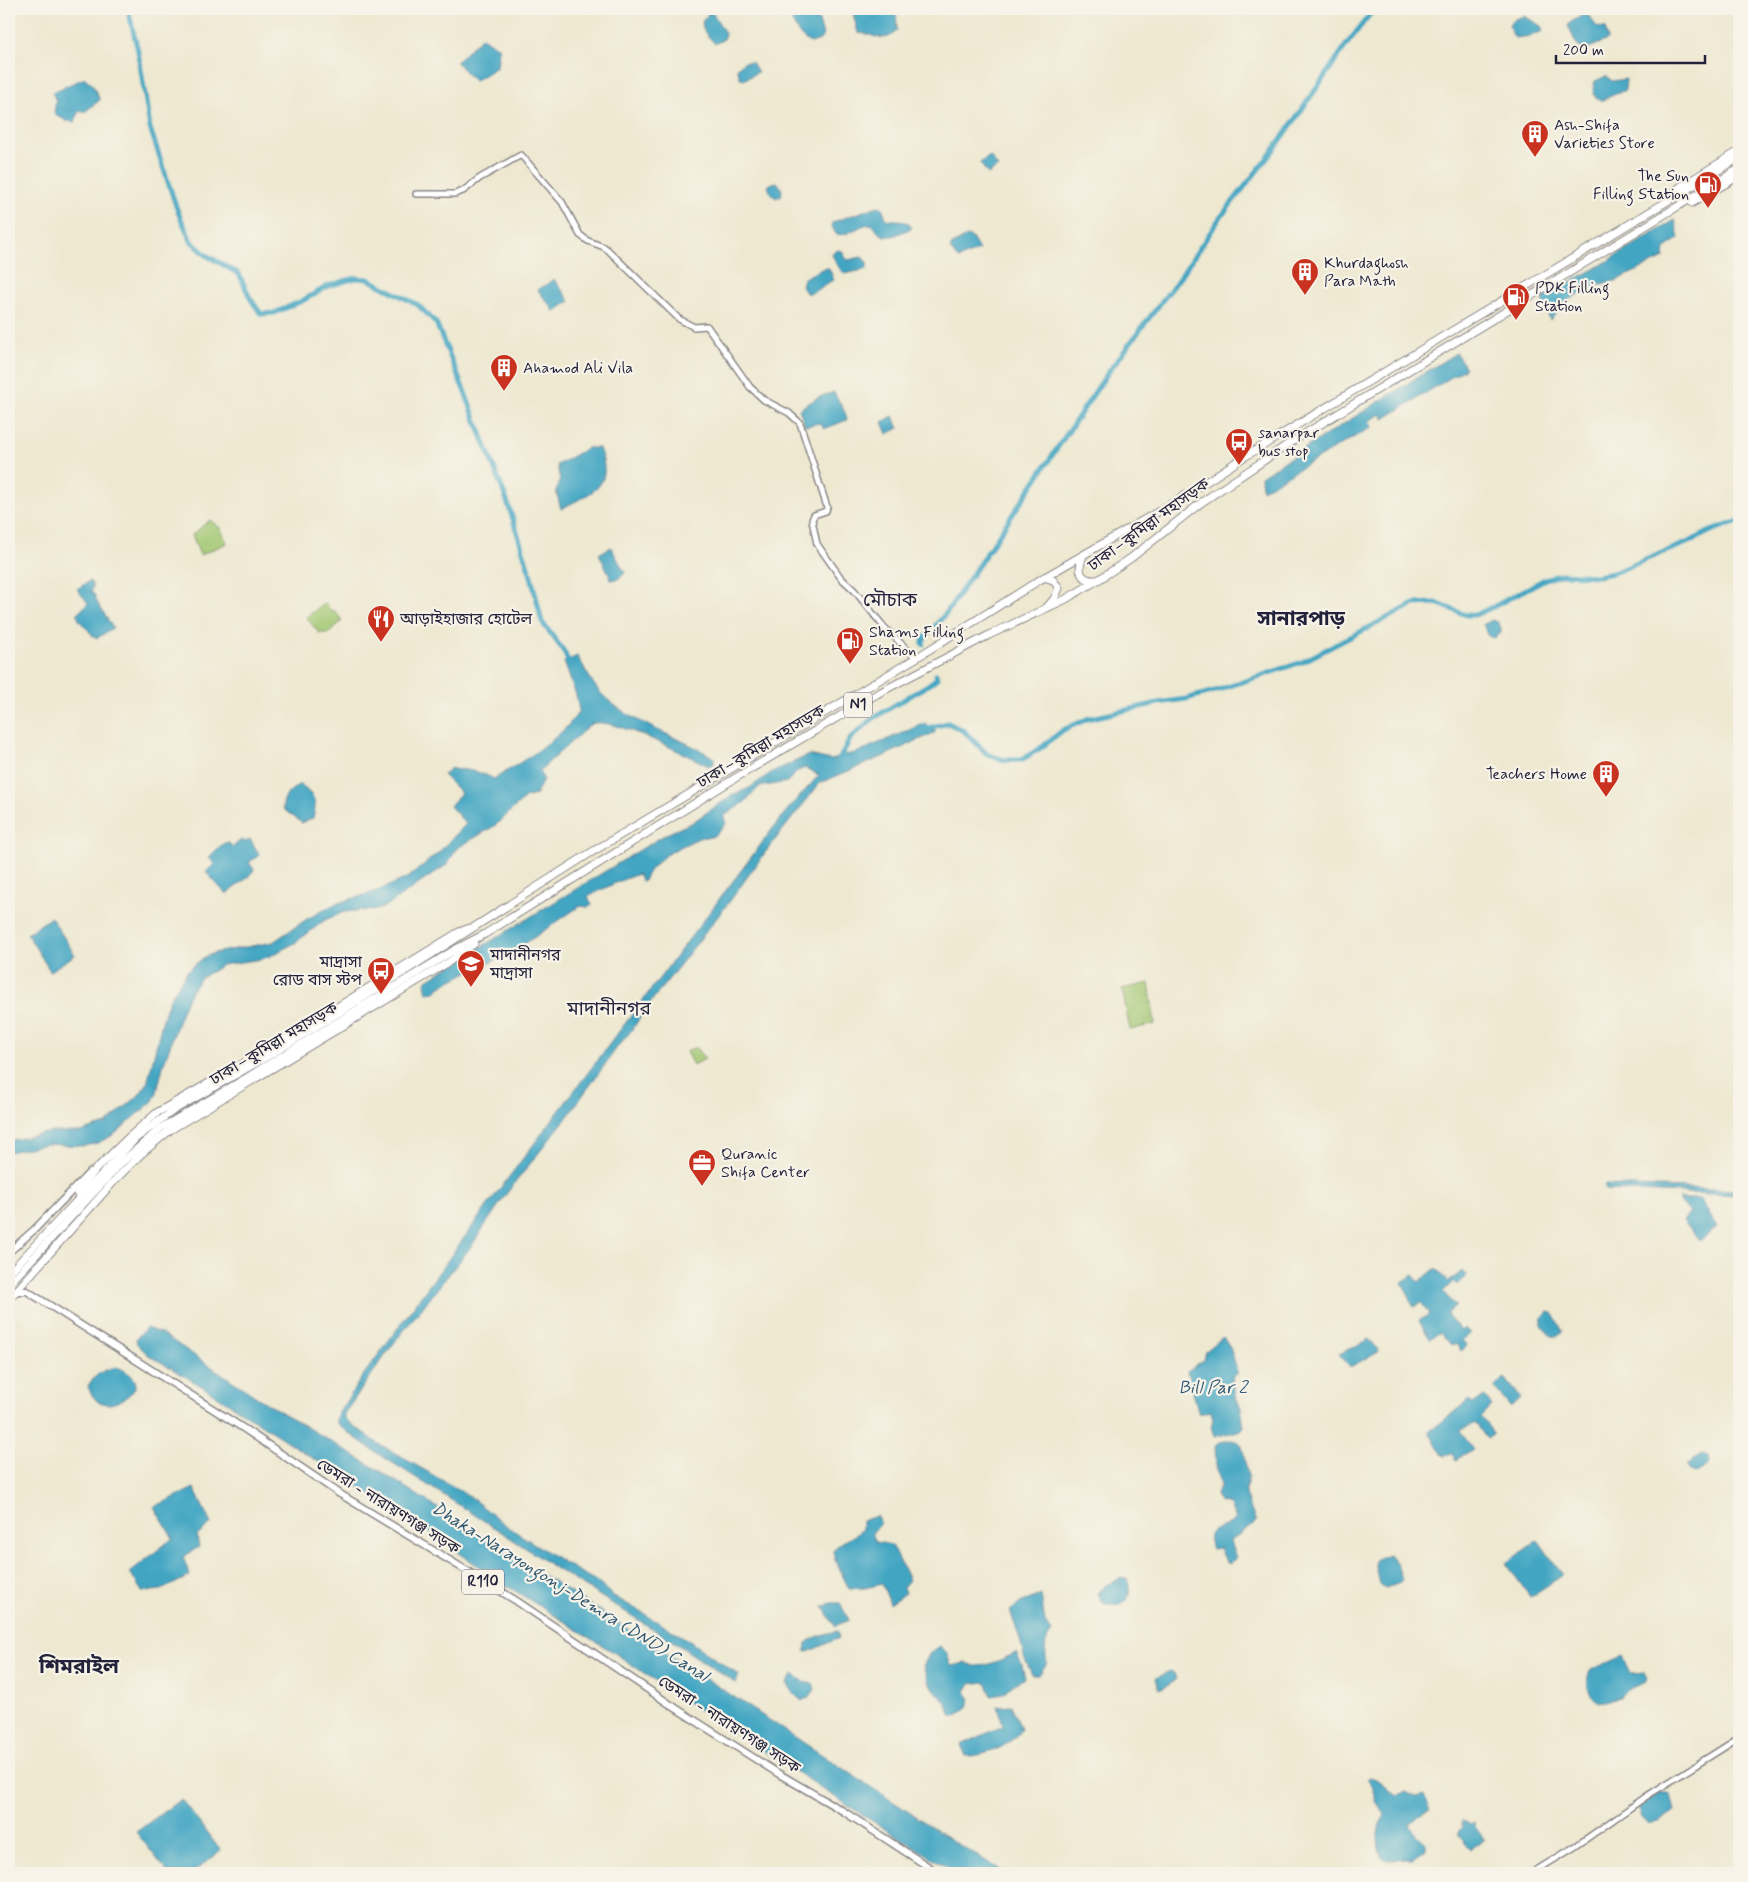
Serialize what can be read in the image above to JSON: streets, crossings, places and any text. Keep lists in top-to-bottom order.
{
  "streets": {
    "highway": ["ঢাকা–কুমিল্লা মহাসড়ক", "N1"],
    "main road": ["ডেমরা - নারায়ণগঞ্জ সড়ক", "R110"]
  },
  "districts": [
    "মৌচাক",
    "সানারপাড়",
    "মাদানীনগর",
    "শিমরাইল"
  ],
  "water": ["Bill Par 2", "Dhaka-Narayongonj-Demra (DND) Canal"],
  "places": {
    "building": [
      "Ash-Shifa Varieties Store",
      "Khurdaghosh Para Math",
      "Ahamod Ali Vila",
      "Teachers Home"
    ],
    "fuel station": ["The Sun Filling Station", "PDK Filling Station", "Shams Filling Station"],
    "bus stop": ["sanarpar bus stop", "মাদ্রাসা রোড বাস স্টপ"],
    "restaurant": ["আড়াইহাজার হোটেল"],
    "school or university": ["মাদানীনগর মাদ্রাসা"],
    "office": ["Quranic Shifa Center"]
  },
  "scale_bar": "200 m"
}
